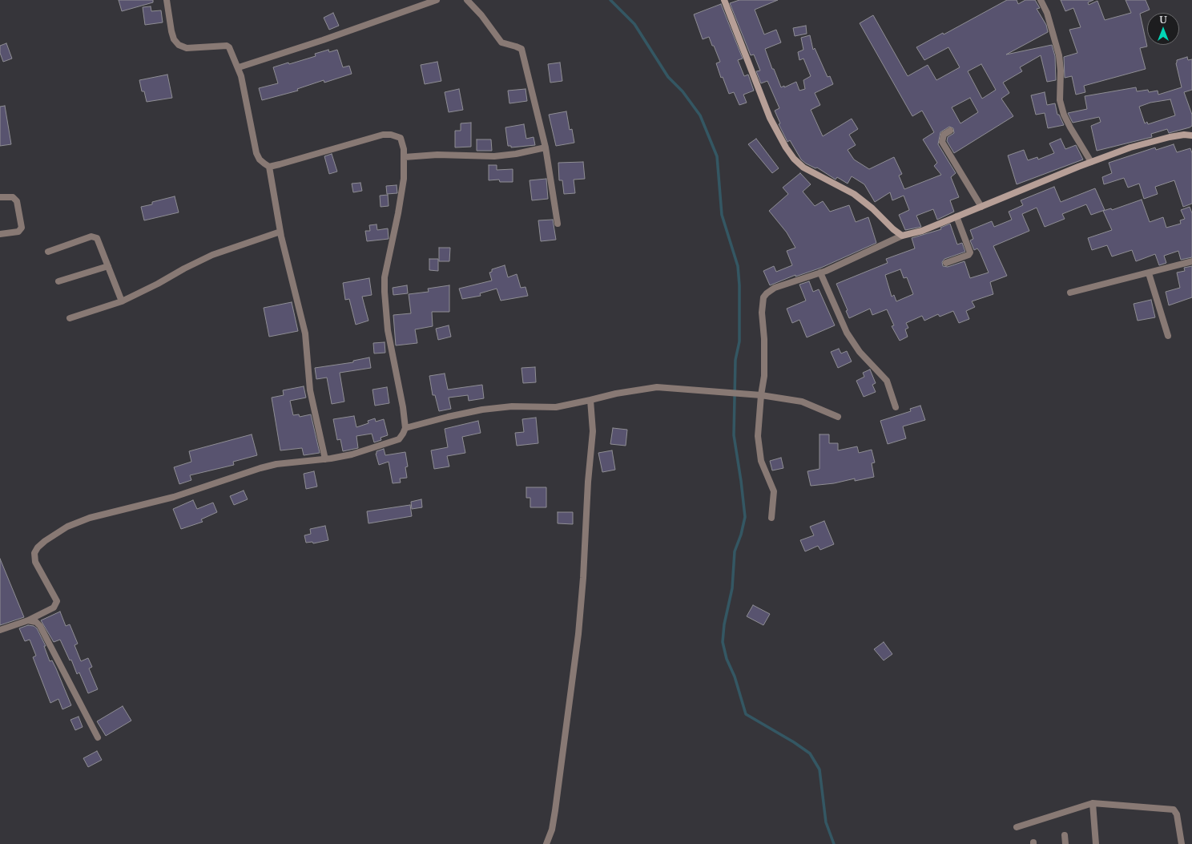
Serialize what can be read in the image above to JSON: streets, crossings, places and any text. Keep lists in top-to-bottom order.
{
  "north": "top"
}
